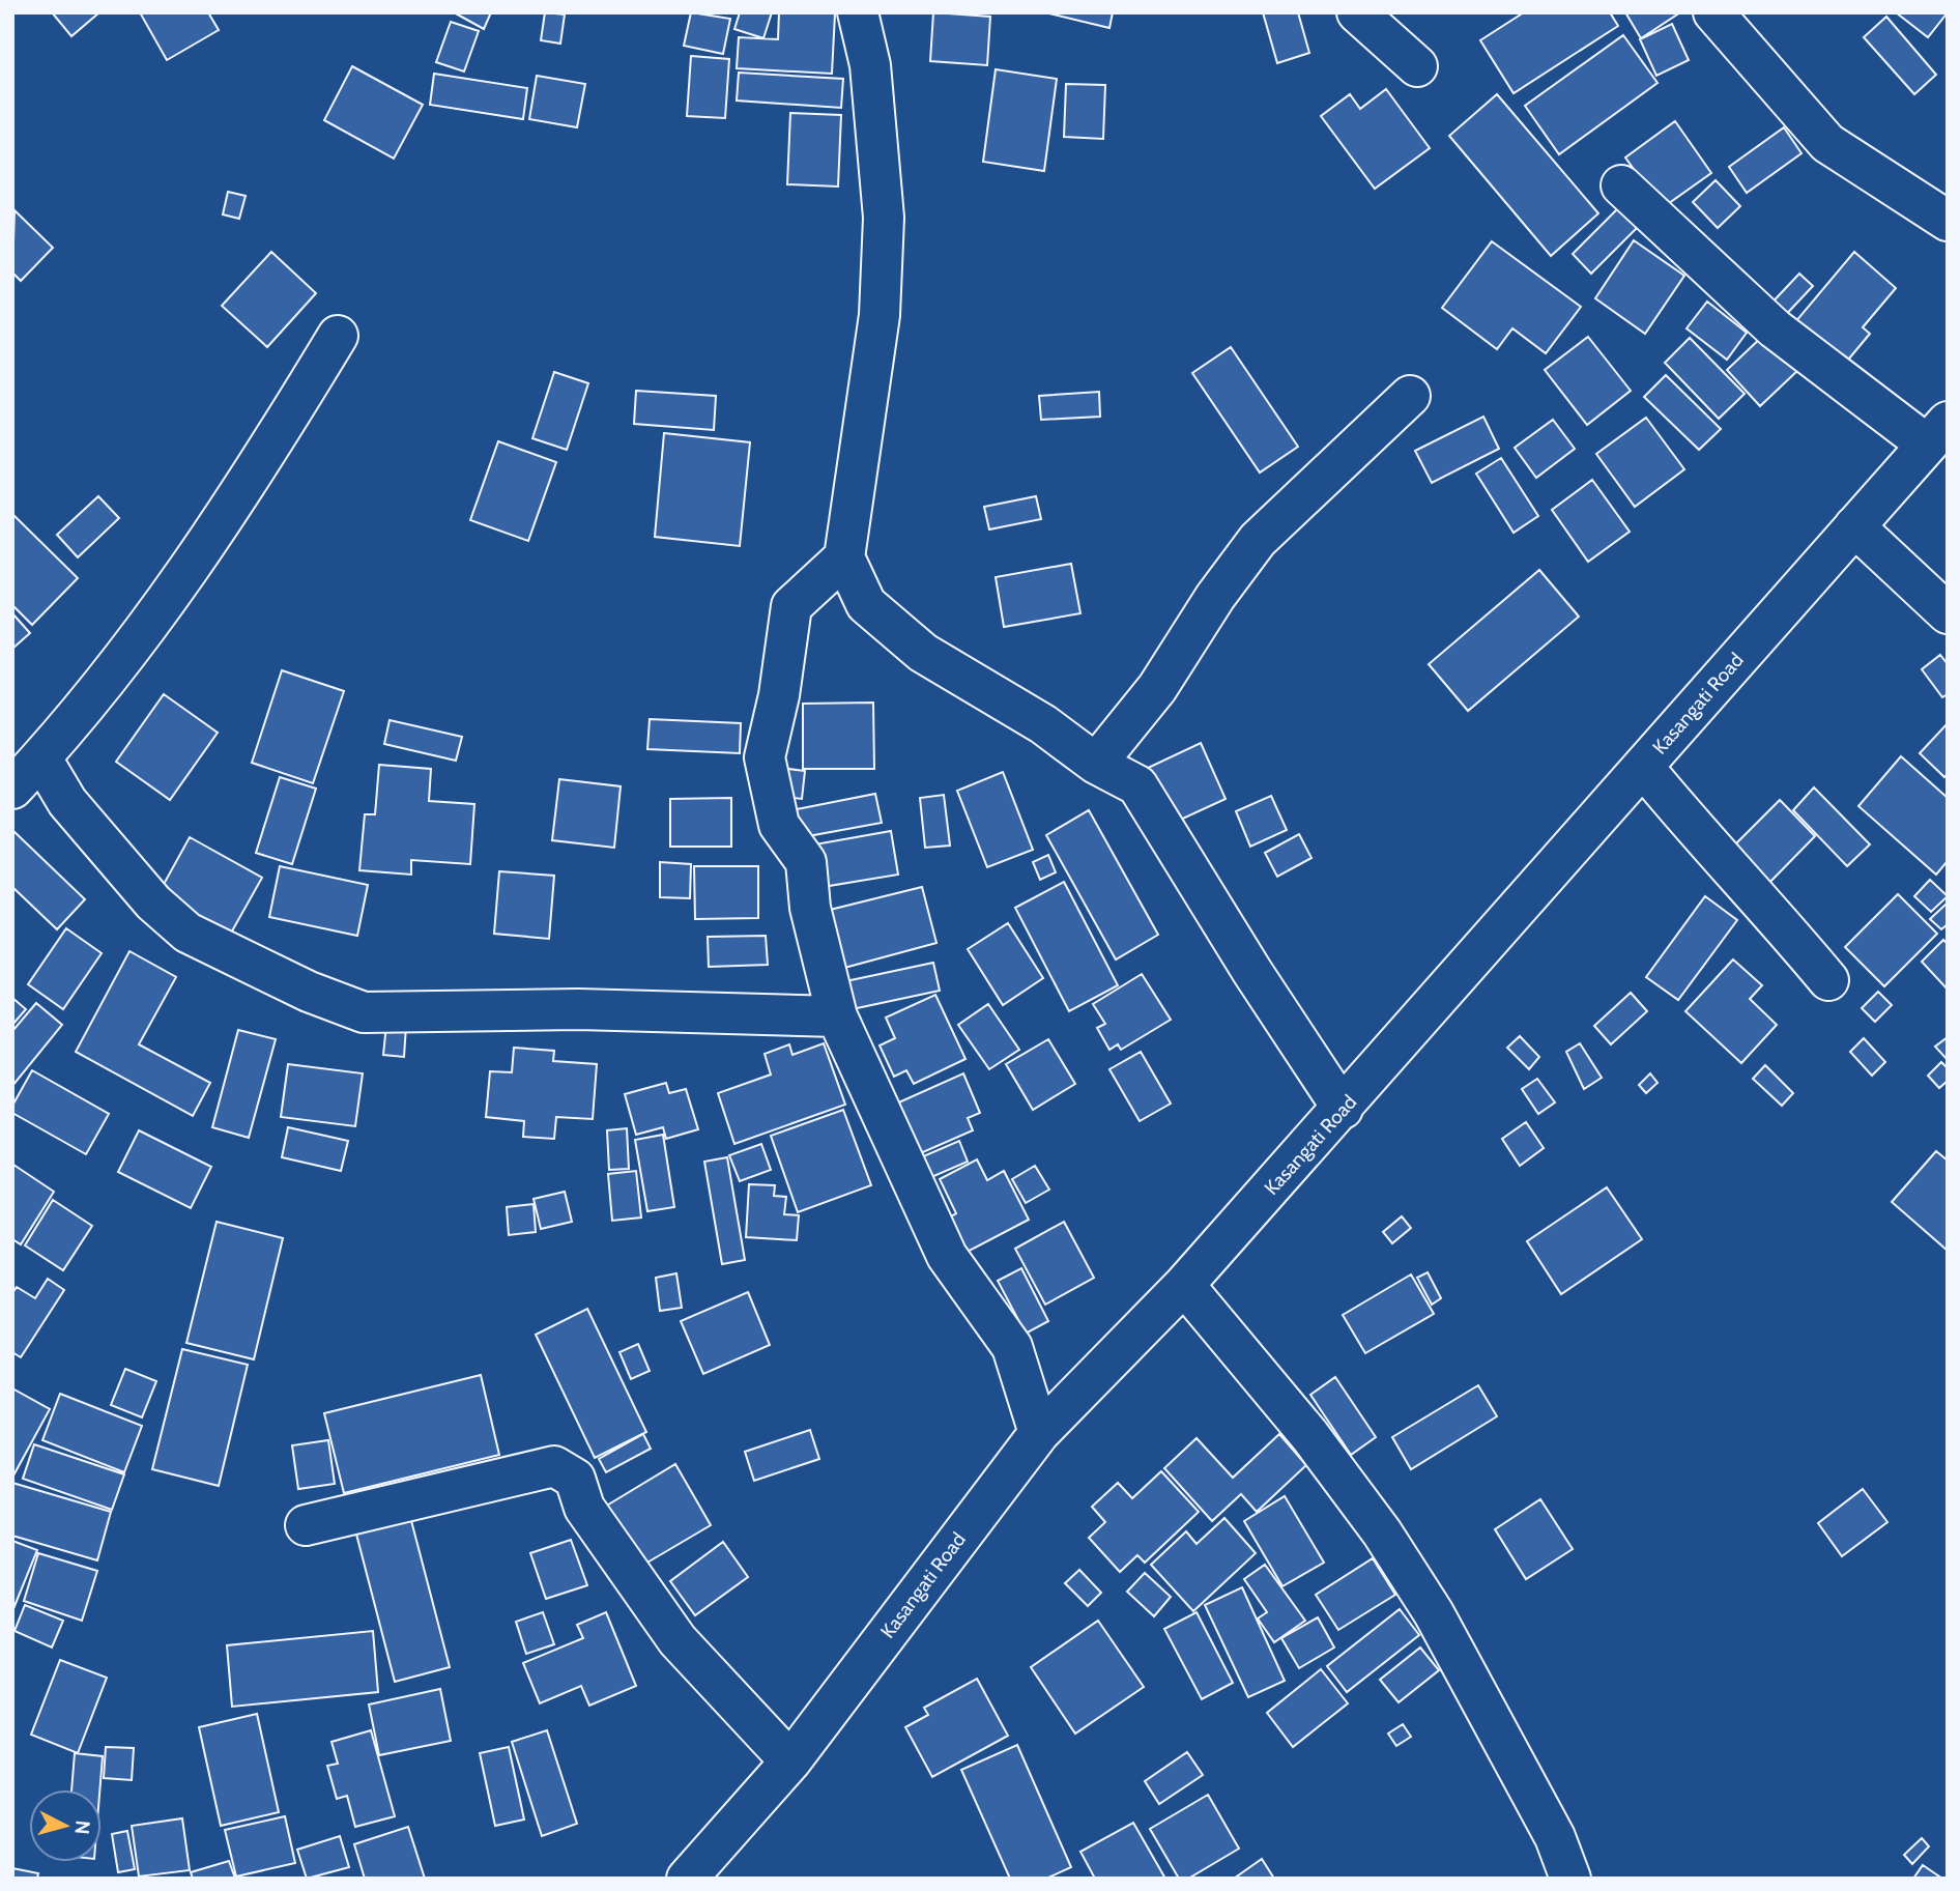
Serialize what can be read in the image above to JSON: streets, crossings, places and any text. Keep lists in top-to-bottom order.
{
  "streets": {
    "street": ["Kasangati Road"]
  },
  "north": "right"
}
